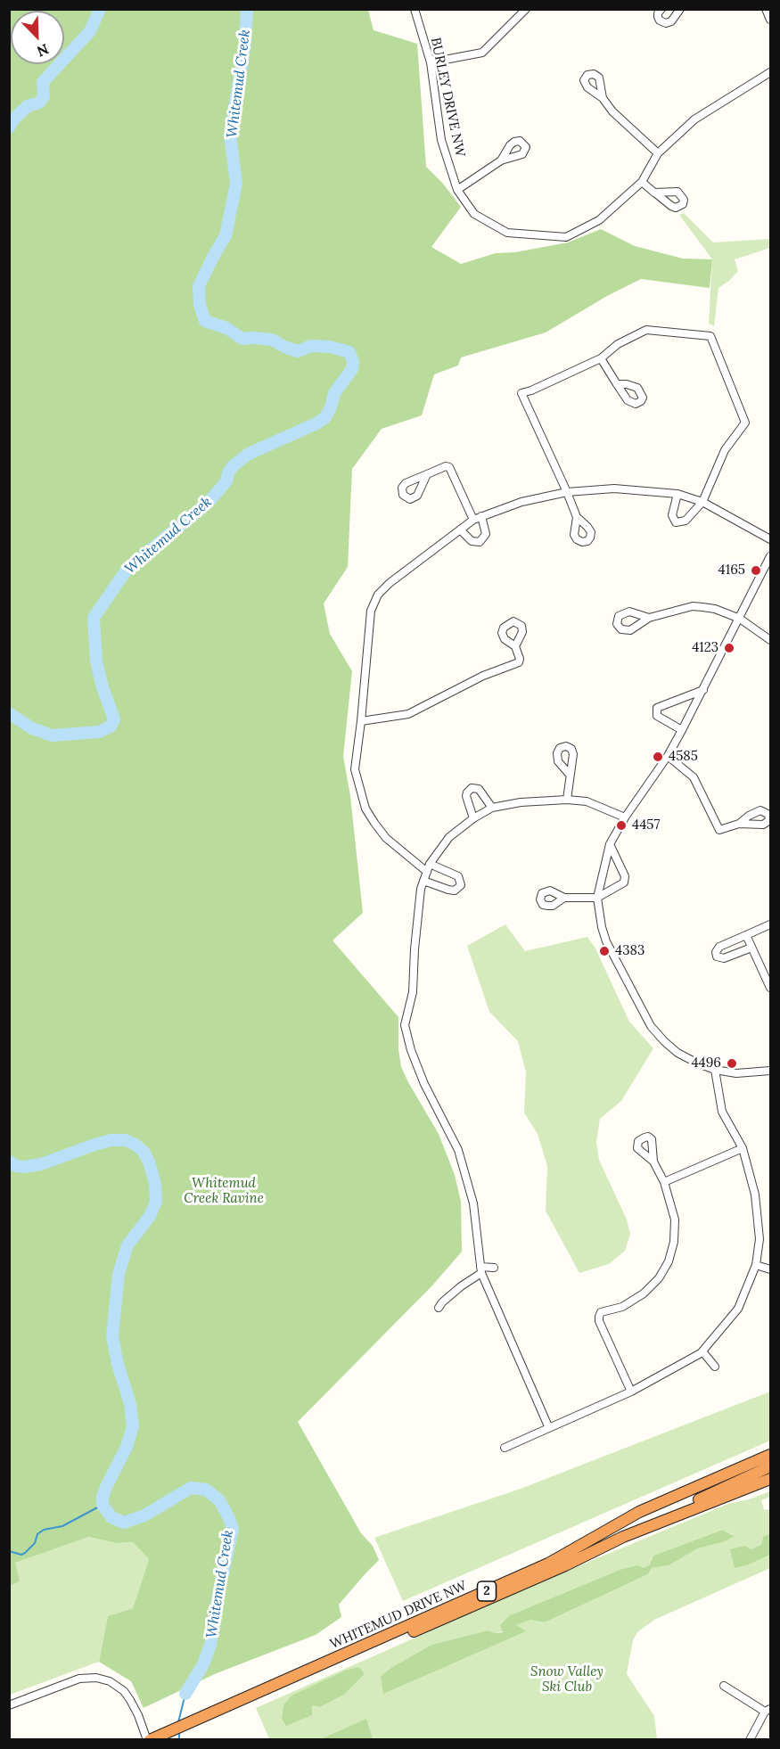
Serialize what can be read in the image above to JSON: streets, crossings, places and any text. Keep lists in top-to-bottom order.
{
  "streets": {
    "highway": ["2", "WHITEMUD DRIVE NW"],
    "street": ["BURLEY DRIVE NW"]
  },
  "water": ["Whitemud Creek"],
  "parks": ["Whitemud Creek Ravine", "Snow Valley Ski Club"],
  "places": [
    "4165",
    "4123",
    "4585",
    "4457",
    "4383",
    "4496"
  ],
  "north": "bottom right"
}
